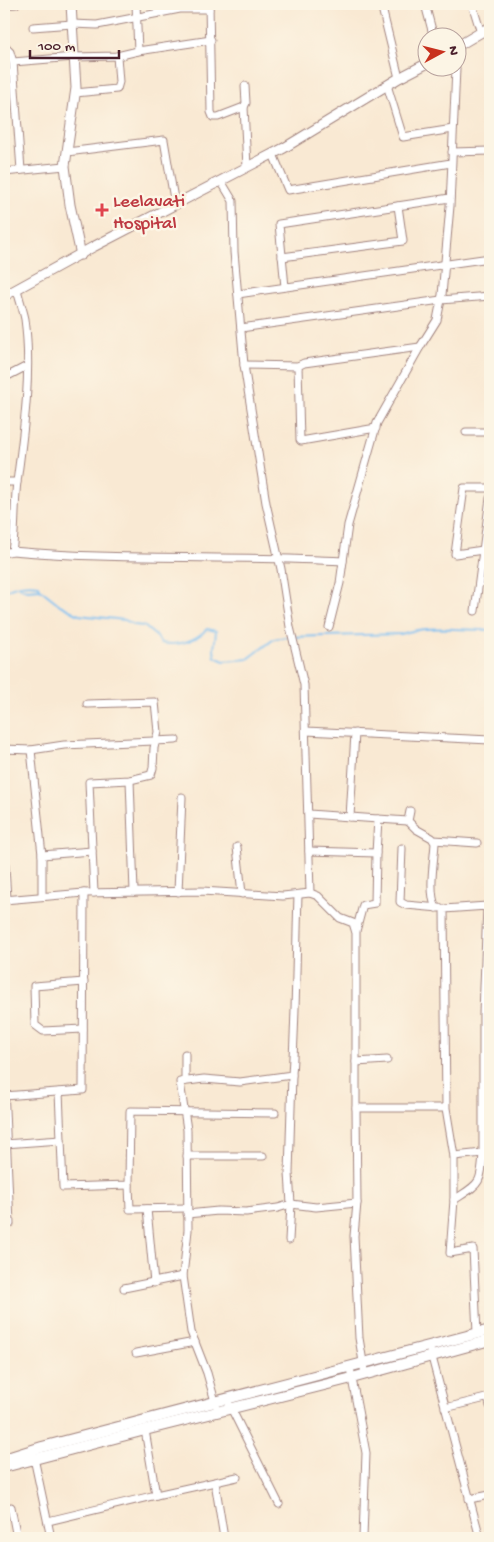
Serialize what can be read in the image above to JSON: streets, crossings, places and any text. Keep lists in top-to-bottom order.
{
  "places": {
    "health": ["Leelavati Hospital"]
  },
  "scale_bar": "100 m",
  "north": "right"
}
